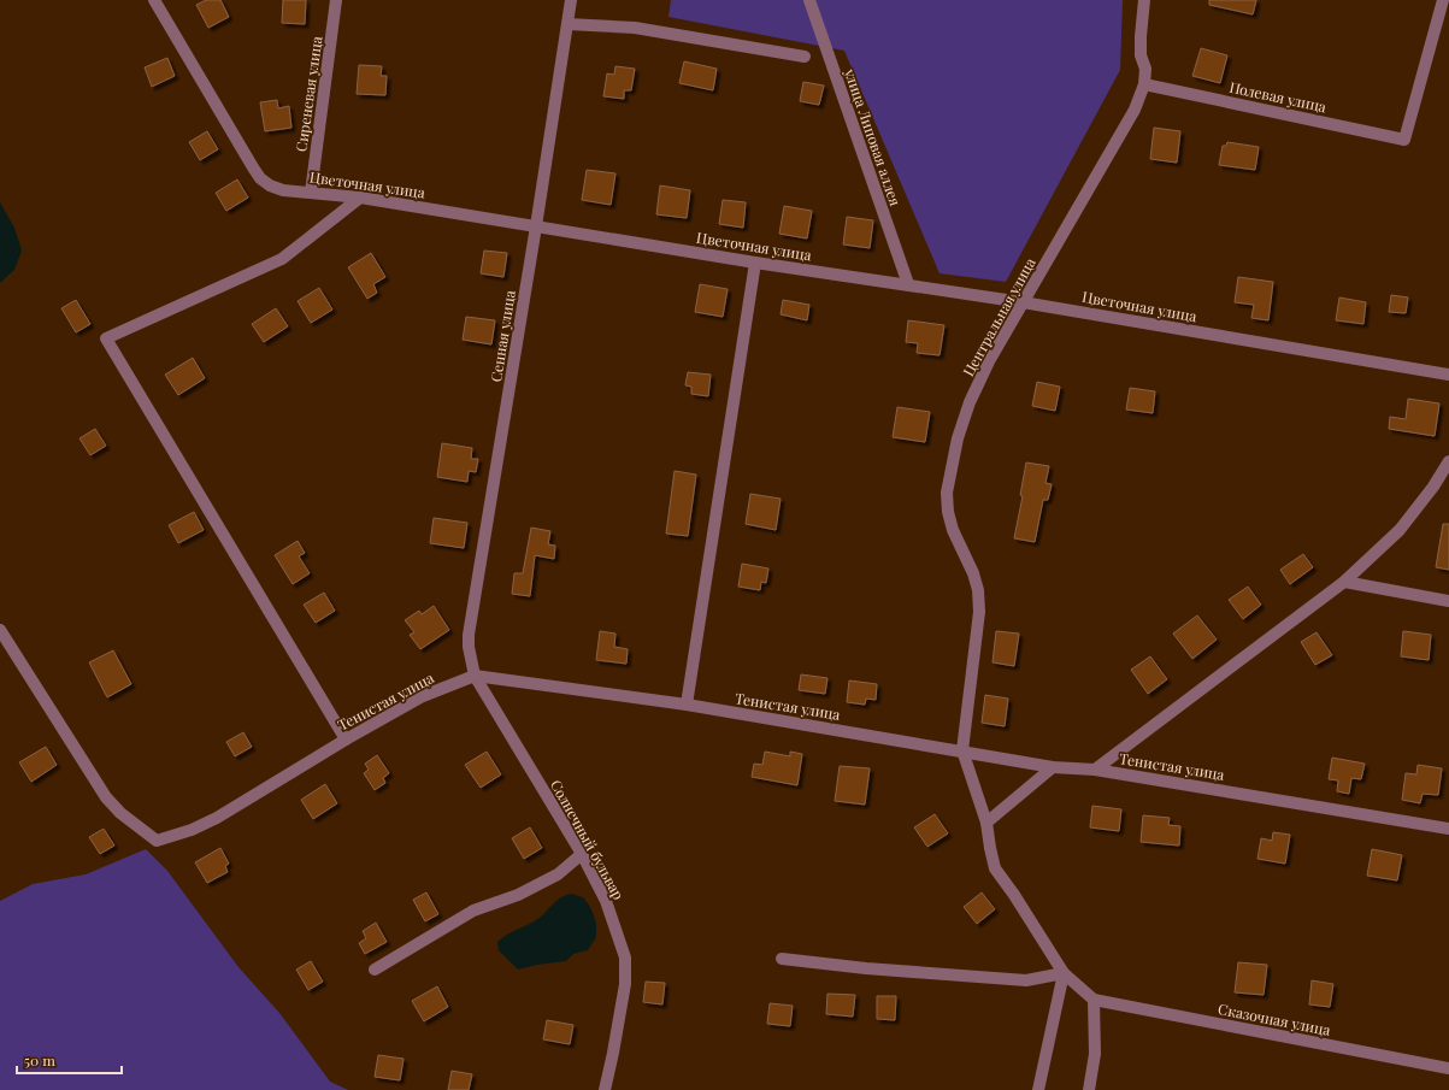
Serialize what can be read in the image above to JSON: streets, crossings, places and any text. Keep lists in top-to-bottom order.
{
  "streets": {
    "street": [
      "Сиреневая улица",
      "Полевая улица",
      "улица Липовая аллея",
      "Цветочная улица",
      "Центральная улица",
      "Сенная улица",
      "Тенистая улица",
      "Солнечный бульвар",
      "Сказочная улица"
    ]
  },
  "crossings": [
    ["Сиреневая улица", "Цветочная улица"],
    ["Полевая улица", "Центральная улица"],
    ["улица Липовая аллея", "Цветочная улица"],
    ["Цветочная улица", "Центральная улица"],
    ["Цветочная улица", "Сенная улица"],
    ["Центральная улица", "Тенистая улица"],
    ["Сенная улица", "Тенистая улица"],
    ["Сенная улица", "Солнечный бульвар"],
    ["Тенистая улица", "Солнечный бульвар"]
  ],
  "scale_bar": "50 m"
}
